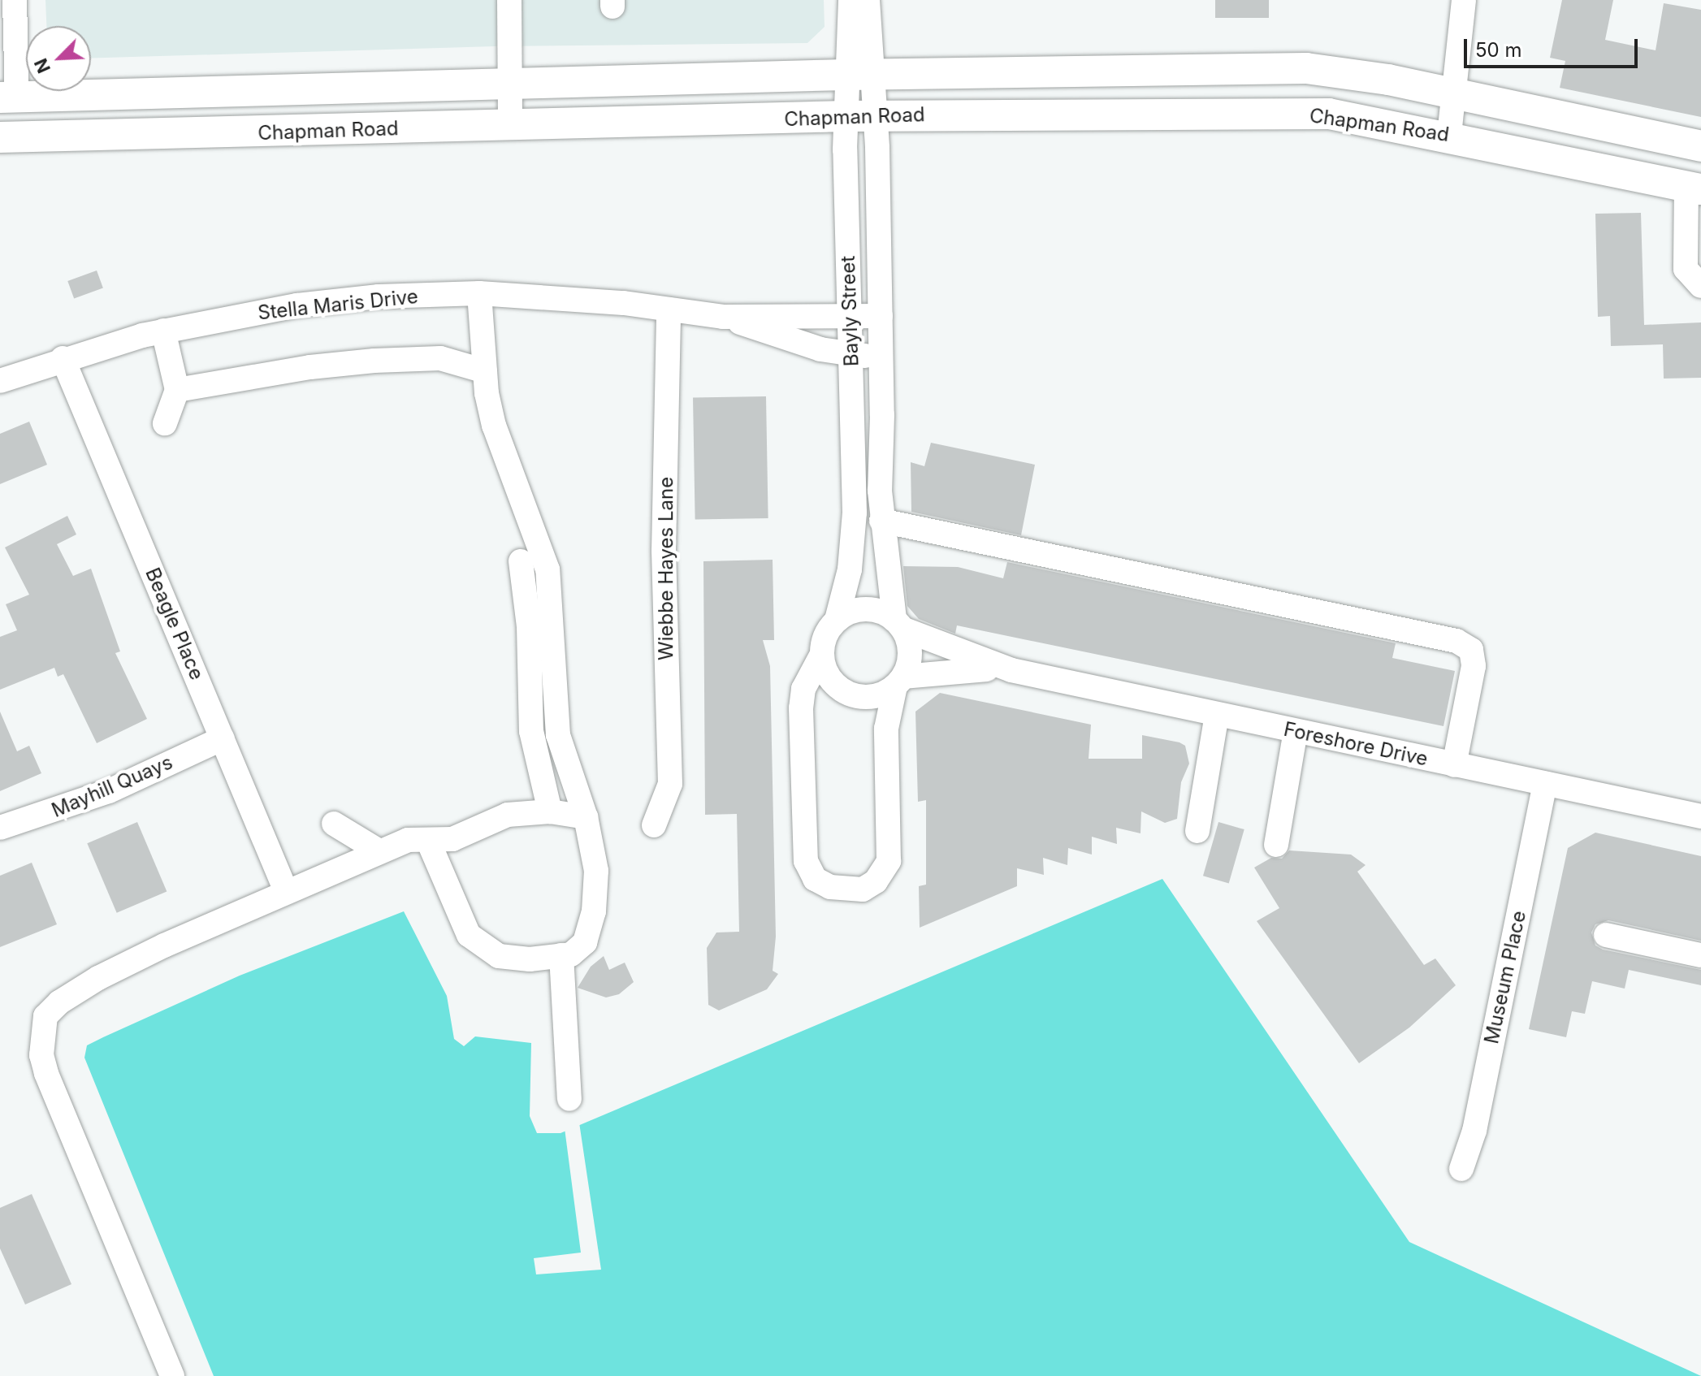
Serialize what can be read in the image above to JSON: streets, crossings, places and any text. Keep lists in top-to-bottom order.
{
  "streets": {
    "main road": ["Chapman Road"],
    "street": [
      "Stella Maris Drive",
      "Bayly Street",
      "Wiebbe Hayes Lane",
      "Beagle Place",
      "Foreshore Drive",
      "Mayhill Quays",
      "Museum Place"
    ]
  },
  "crossings": [
    ["Chapman Road", "Bayly Street"],
    ["Stella Maris Drive", "Bayly Street"],
    ["Stella Maris Drive", "Wiebbe Hayes Lane"],
    ["Stella Maris Drive", "Beagle Place"],
    ["Bayly Street", "Foreshore Drive"],
    ["Beagle Place", "Mayhill Quays"],
    ["Foreshore Drive", "Museum Place"]
  ],
  "scale_bar": "50 m",
  "north": "bottom left"
}
